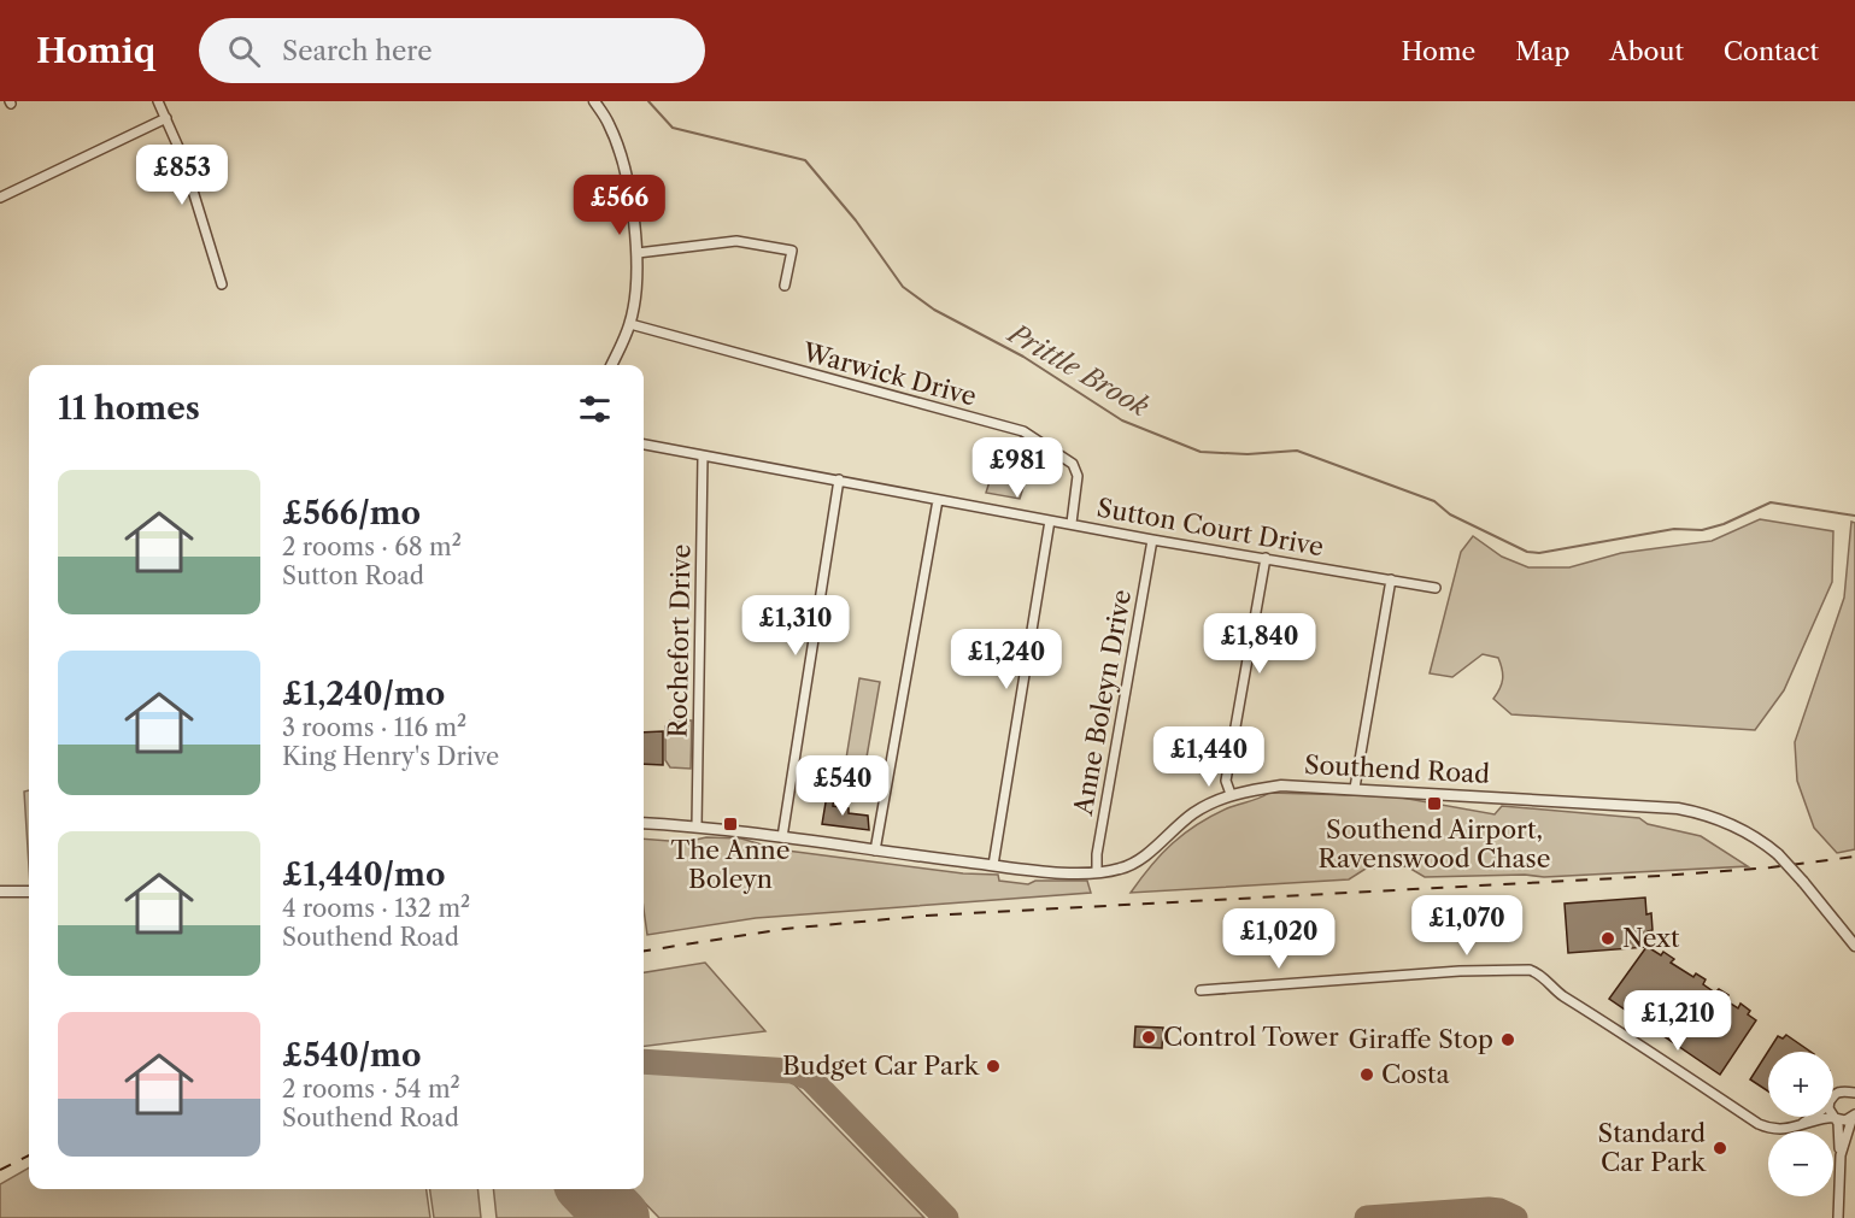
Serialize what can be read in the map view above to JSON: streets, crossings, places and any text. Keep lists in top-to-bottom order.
{
  "streets": {
    "street": [
      "Warwick Drive",
      "Sutton Court Drive",
      "Rochefort Drive",
      "Anne Boleyn Drive",
      "Southend Road"
    ]
  },
  "crossings": [
    ["Warwick Drive", "Sutton Court Drive"],
    ["Sutton Court Drive", "Rochefort Drive"],
    ["Sutton Court Drive", "Anne Boleyn Drive"],
    ["Rochefort Drive", "Southend Road"],
    ["Anne Boleyn Drive", "Southend Road"]
  ],
  "water": ["Prittle Brook"],
  "places": {
    "transit": ["Southend Airport, Ravenswood Chase", "The Anne Boleyn"],
    "other": [
      "Next",
      "Control Tower",
      "Giraffe Stop",
      "Budget Car Park",
      "Costa",
      "Standard Car Park"
    ]
  },
  "page": {
    "header": "Homiq",
    "search": "Search here",
    "nav": [
      "Home",
      "Map",
      "About",
      "Contact"
    ],
    "price": [
      "£853",
      "£566",
      "£981",
      "£1,310",
      "£1,840",
      "£1,240",
      "£1,440",
      "£540",
      "£1,070",
      "£1,020",
      "£1,210"
    ],
    "heading": "11 homes",
    "list": [
      {
        "name": "£566/mo",
        "note": "2 rooms · 68 m² · Sutton Road"
      },
      {
        "name": "£1,240/mo",
        "note": "3 rooms · 116 m² · King Henry's Drive"
      },
      {
        "name": "£1,440/mo",
        "note": "4 rooms · 132 m² · Southend Road"
      },
      {
        "name": "£540/mo",
        "note": "2 rooms · 54 m² · Southend Road"
      }
    ],
    "map_buttons": ["+", "−"]
  }
}
